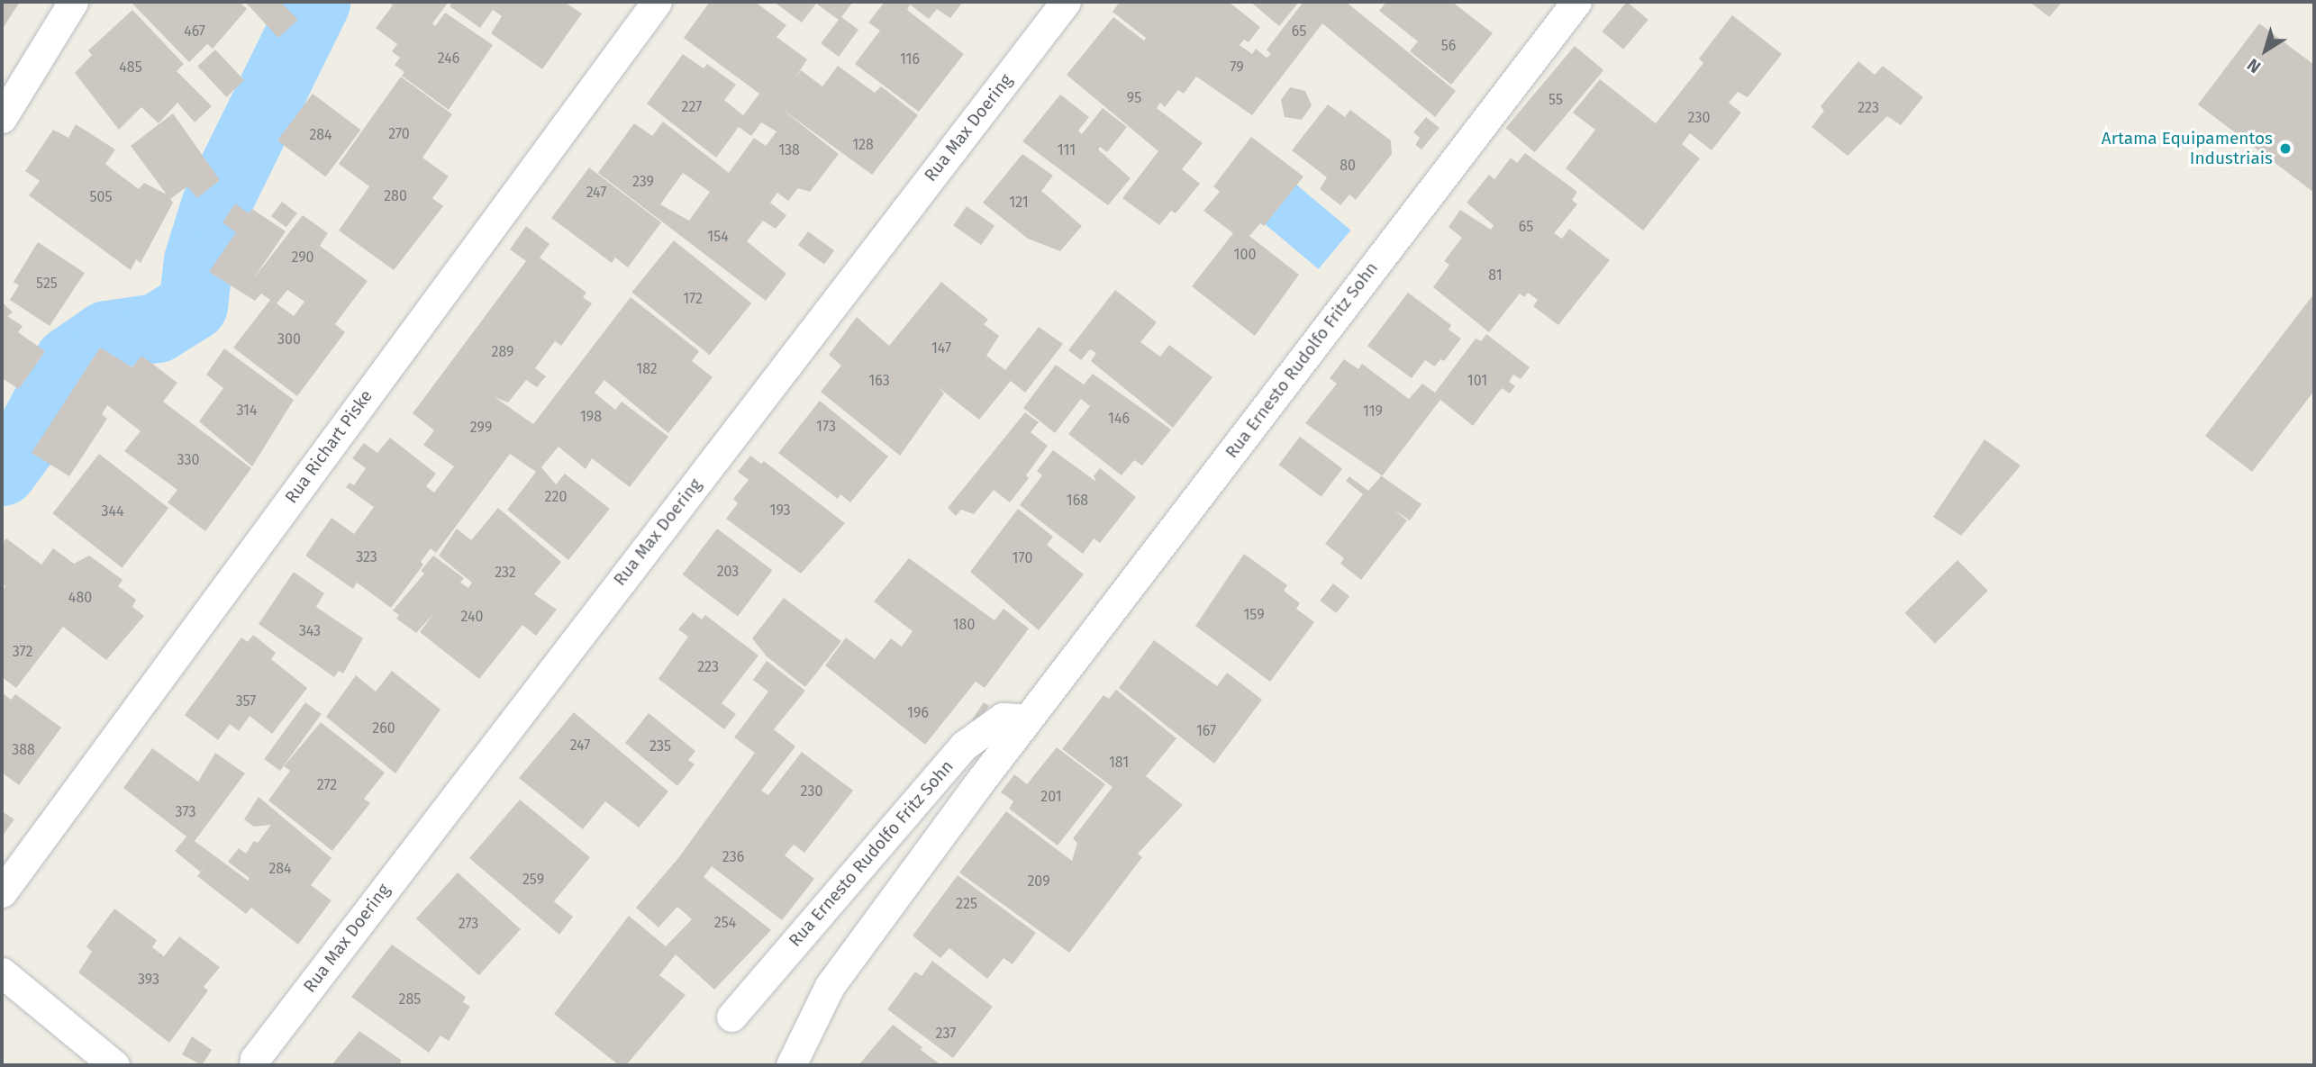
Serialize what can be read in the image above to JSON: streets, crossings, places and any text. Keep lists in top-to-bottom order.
{
  "streets": {
    "street": ["Rua Max Doering", "Rua Ernesto Rudolfo Fritz Sohn", "Rua Richart Piske"]
  },
  "places": ["Artama Equipamentos Industriais"],
  "house_numbers": [
    "467",
    "65",
    "56",
    "246",
    "116",
    "485",
    "79",
    "95",
    "55",
    "227",
    "223",
    "230",
    "270",
    "284",
    "128",
    "138",
    "111",
    "80",
    "239",
    "247",
    "280",
    "505",
    "121",
    "65",
    "154",
    "100",
    "290",
    "81",
    "525",
    "172",
    "300",
    "147",
    "289",
    "182",
    "163",
    "101",
    "314",
    "119",
    "198",
    "146",
    "173",
    "299",
    "330",
    "220",
    "168",
    "193",
    "344",
    "323",
    "170",
    "203",
    "232",
    "480",
    "159",
    "240",
    "180",
    "343",
    "372",
    "223",
    "357",
    "196",
    "260",
    "167",
    "247",
    "235",
    "388",
    "181",
    "272",
    "230",
    "201",
    "373",
    "236",
    "284",
    "259",
    "209",
    "225",
    "254",
    "273",
    "393",
    "285",
    "237"
  ],
  "north": "bottom left"
}
